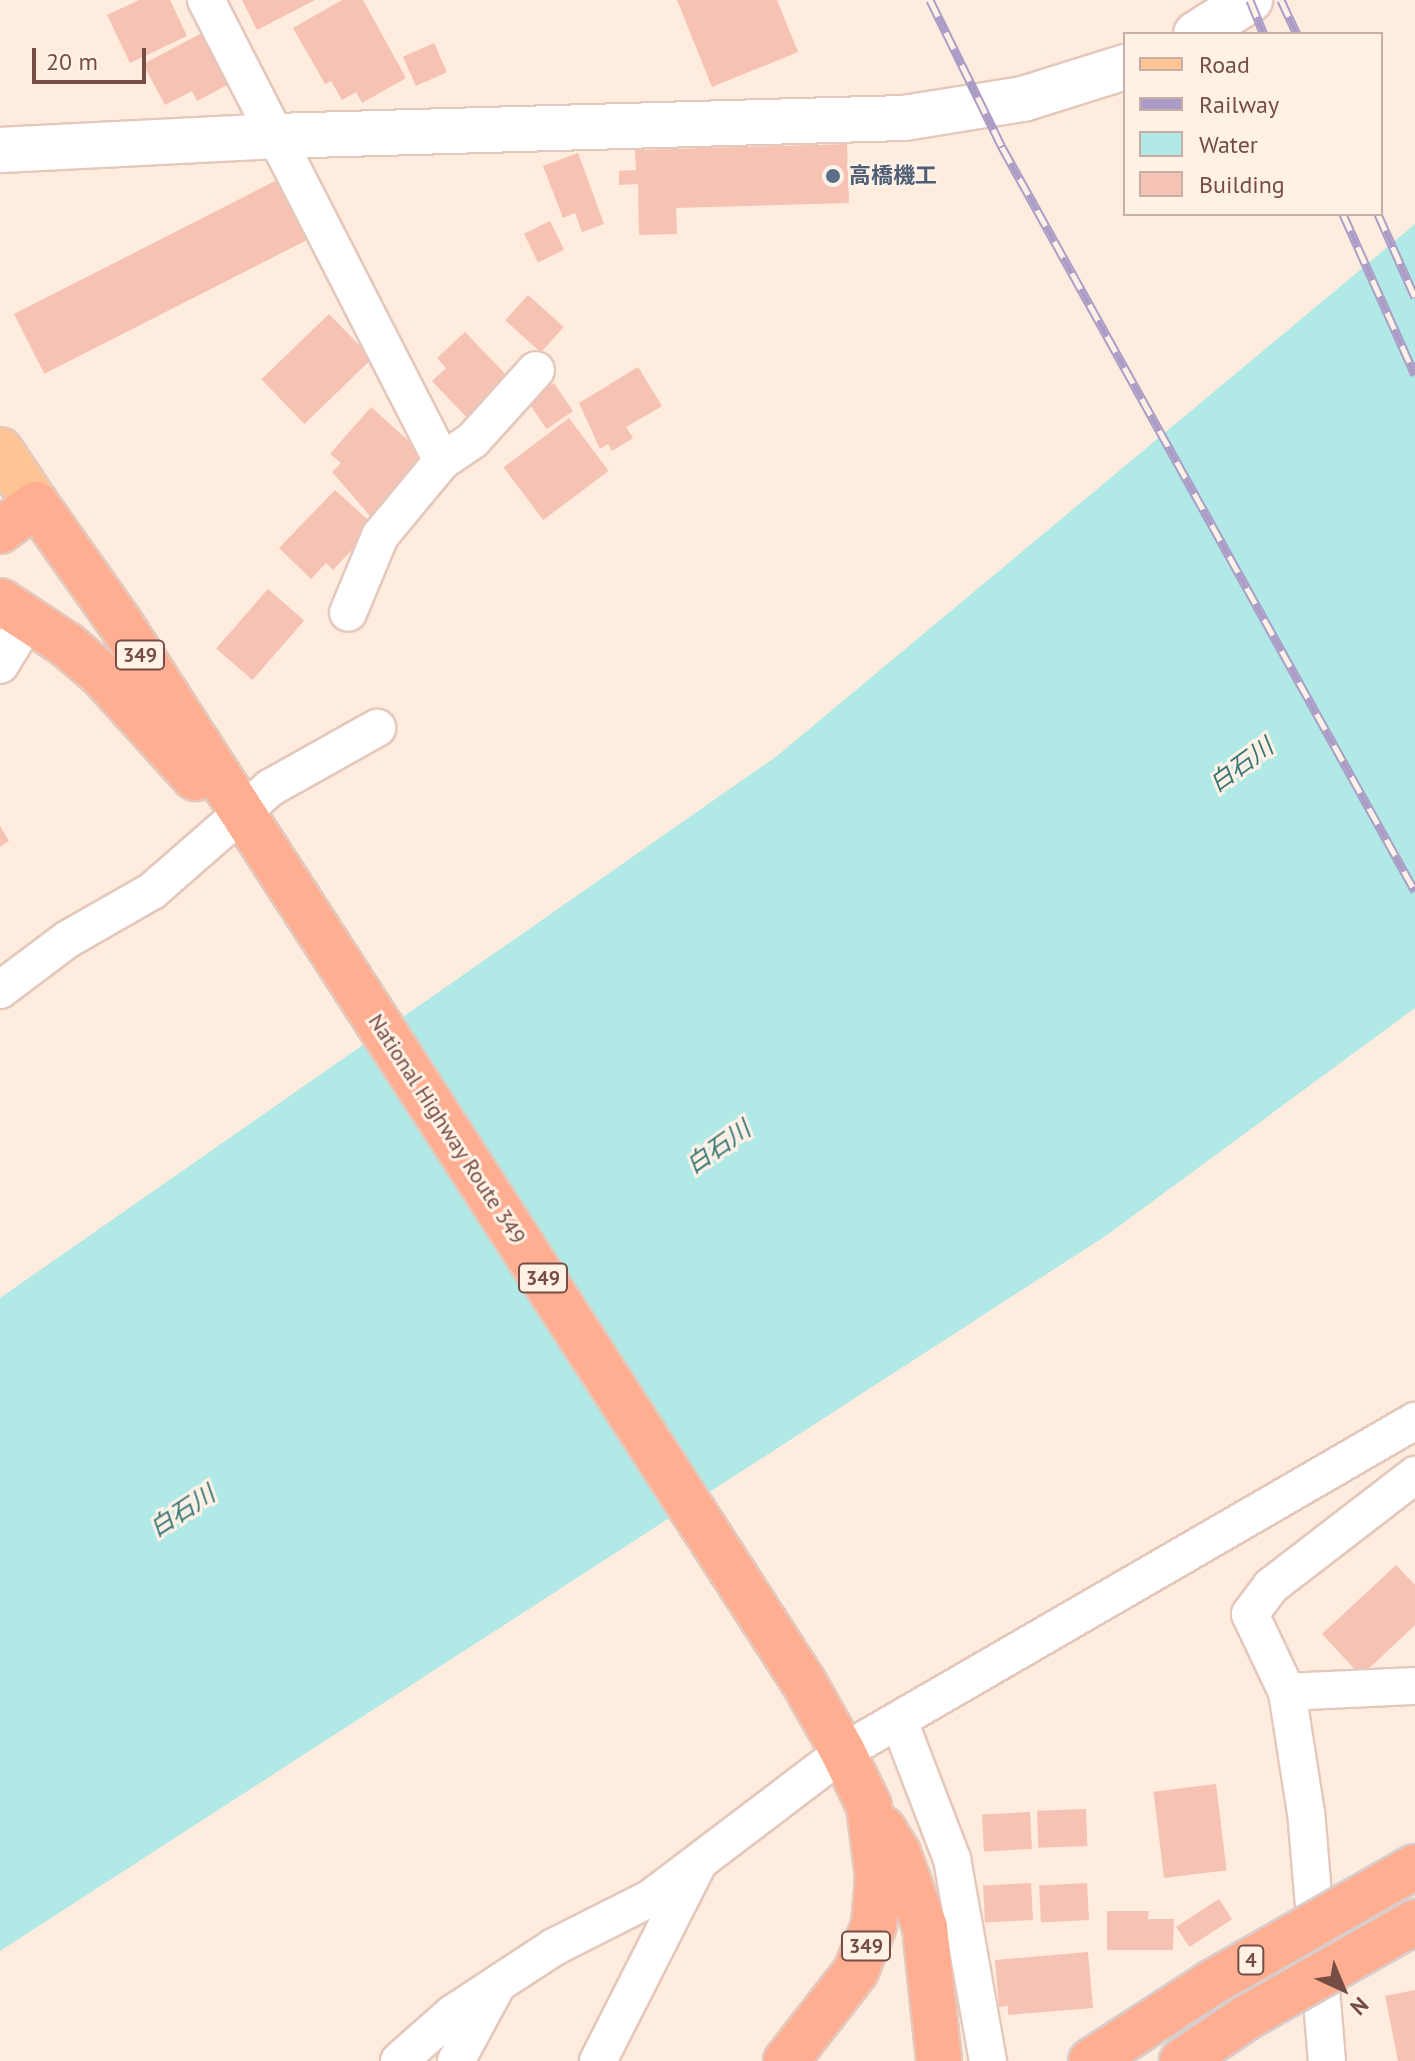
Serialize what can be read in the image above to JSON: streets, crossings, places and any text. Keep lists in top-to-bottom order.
{
  "streets": {
    "highway": ["349", "National Highway Route 349", "4"]
  },
  "crossings": [
    ["349", "National Highway Route 349"]
  ],
  "water": ["白石川"],
  "places": ["高橋機工"],
  "legend": [
    "Road",
    "Railway",
    "Water",
    "Building"
  ],
  "scale_bar": "20 m",
  "north": "bottom right"
}
